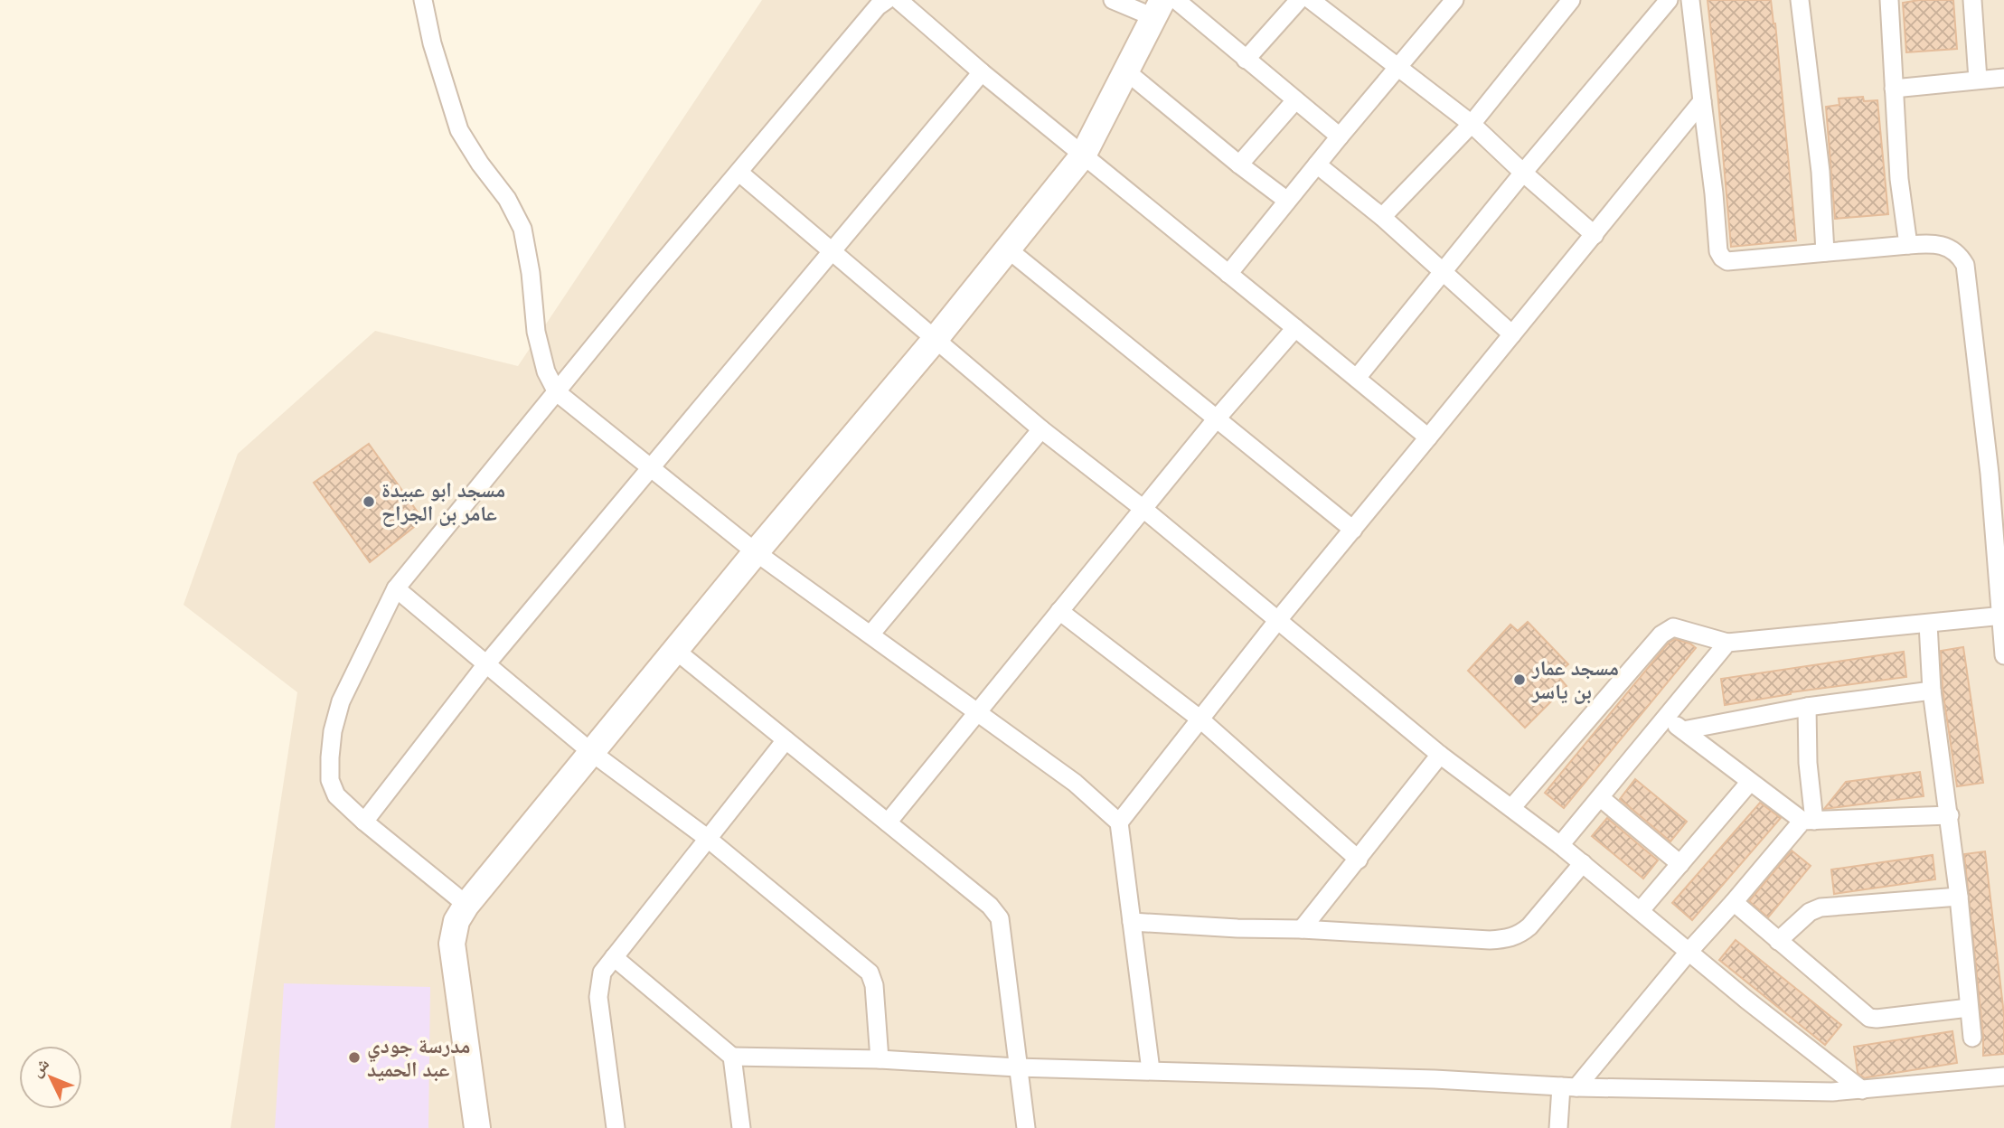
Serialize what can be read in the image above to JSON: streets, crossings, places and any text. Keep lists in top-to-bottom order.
{
  "places": ["مسجد ابو عبيدة عامر بن الجراح", "مسجد عمار بن ياسر", "مدرسة جودي عبد الحميد"],
  "north": "top left"
}
